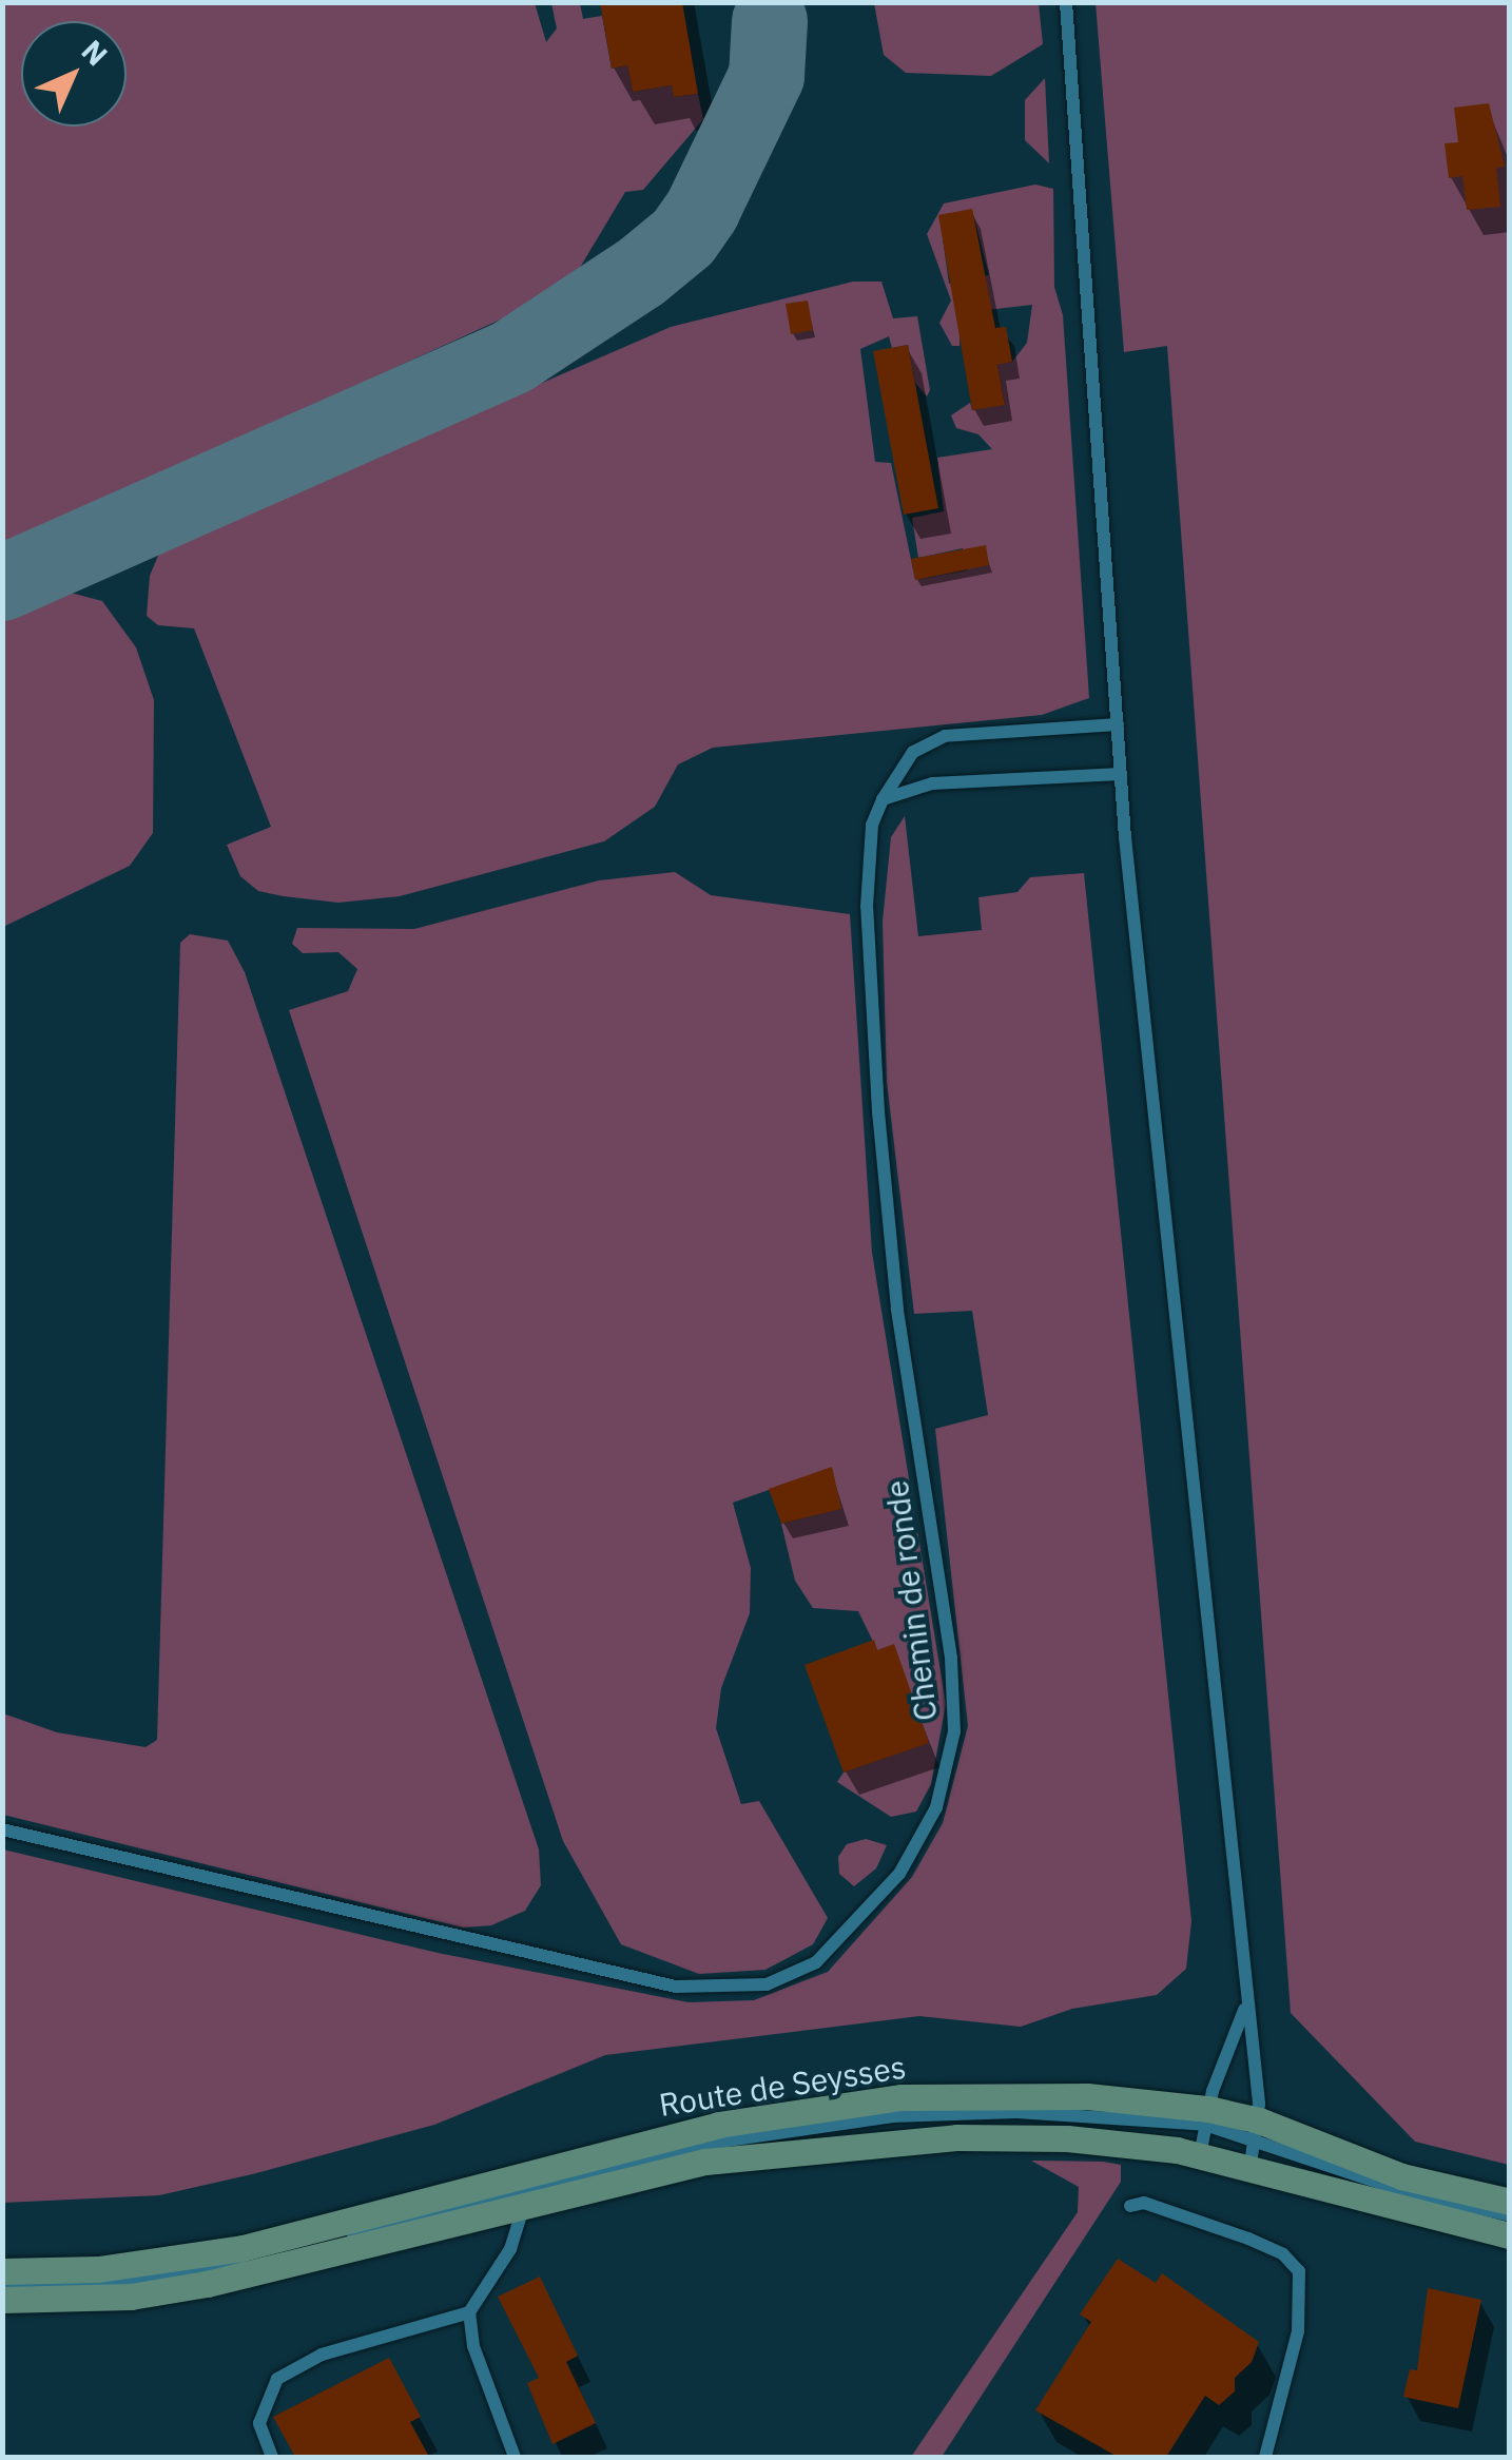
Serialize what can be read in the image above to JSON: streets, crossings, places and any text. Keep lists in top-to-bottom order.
{
  "streets": {
    "main road": ["Route de Seysses"],
    "lane": ["Chemin de ronde"]
  },
  "north": "top right"
}
